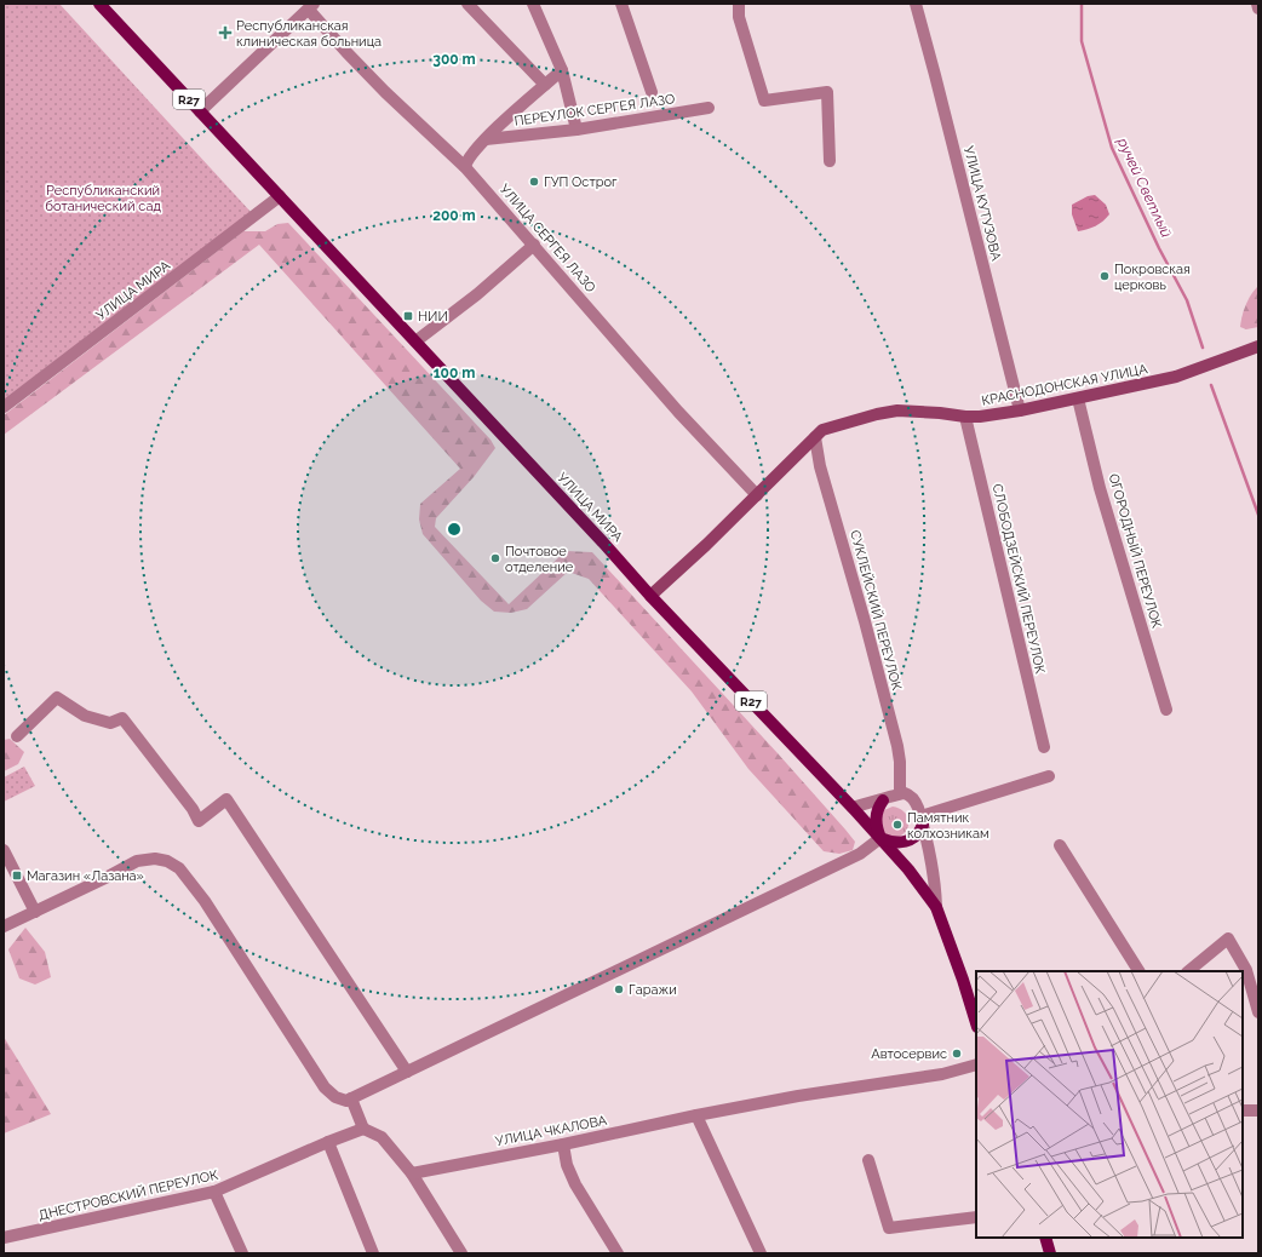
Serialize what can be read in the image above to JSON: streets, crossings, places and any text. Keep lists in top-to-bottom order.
{
  "streets": {
    "main road": ["R27", "УЛИЦА МИРА"],
    "street": [
      "ПЕРЕУЛОК СЕРГЕЯ ЛАЗО",
      "УЛИЦА КУТУЗОВА",
      "УЛИЦА СЕРГЕЯ ЛАЗО",
      "КРАСНОДОНСКАЯ УЛИЦА",
      "ОГОРОДНЫЙ ПЕРЕУЛОК",
      "СЛОБОДЗЕЙСКИЙ ПЕРЕУЛОК",
      "СУКЛЕЙСКИЙ ПЕРЕУЛОК",
      "УЛИЦА ЧКАЛОВА",
      "ДНЕСТРОВСКИЙ ПЕРЕУЛОК"
    ]
  },
  "crossings": [
    ["R27", "УЛИЦА МИРА"],
    ["R27", "СУКЛЕЙСКИЙ ПЕРЕУЛОК"],
    ["ПЕРЕУЛОК СЕРГЕЯ ЛАЗО", "УЛИЦА СЕРГЕЯ ЛАЗО"],
    ["УЛИЦА КУТУЗОВА", "КРАСНОДОНСКАЯ УЛИЦА"],
    ["УЛИЦА СЕРГЕЯ ЛАЗО", "КРАСНОДОНСКАЯ УЛИЦА"],
    ["УЛИЦА МИРА", "КРАСНОДОНСКАЯ УЛИЦА"],
    ["УЛИЦА МИРА", "СУКЛЕЙСКИЙ ПЕРЕУЛОК"],
    ["КРАСНОДОНСКАЯ УЛИЦА", "ОГОРОДНЫЙ ПЕРЕУЛОК"],
    ["КРАСНОДОНСКАЯ УЛИЦА", "СЛОБОДЗЕЙСКИЙ ПЕРЕУЛОК"],
    ["КРАСНОДОНСКАЯ УЛИЦА", "СУКЛЕЙСКИЙ ПЕРЕУЛОК"]
  ],
  "water": ["ручей Светлый"],
  "parks": ["Республиканский ботанический сад"],
  "places": {
    "health": ["Республиканская клиническая больница"],
    "other": [
      "ГУП Острог",
      "Покровская церковь",
      "Почтовое отделение",
      "Памятник колхозникам",
      "Гаражи",
      "Автосервис"
    ],
    "transit": ["НИИ", "Магазин «Лазана»"]
  },
  "rings": ["300 m", "200 m", "100 m"]
}
